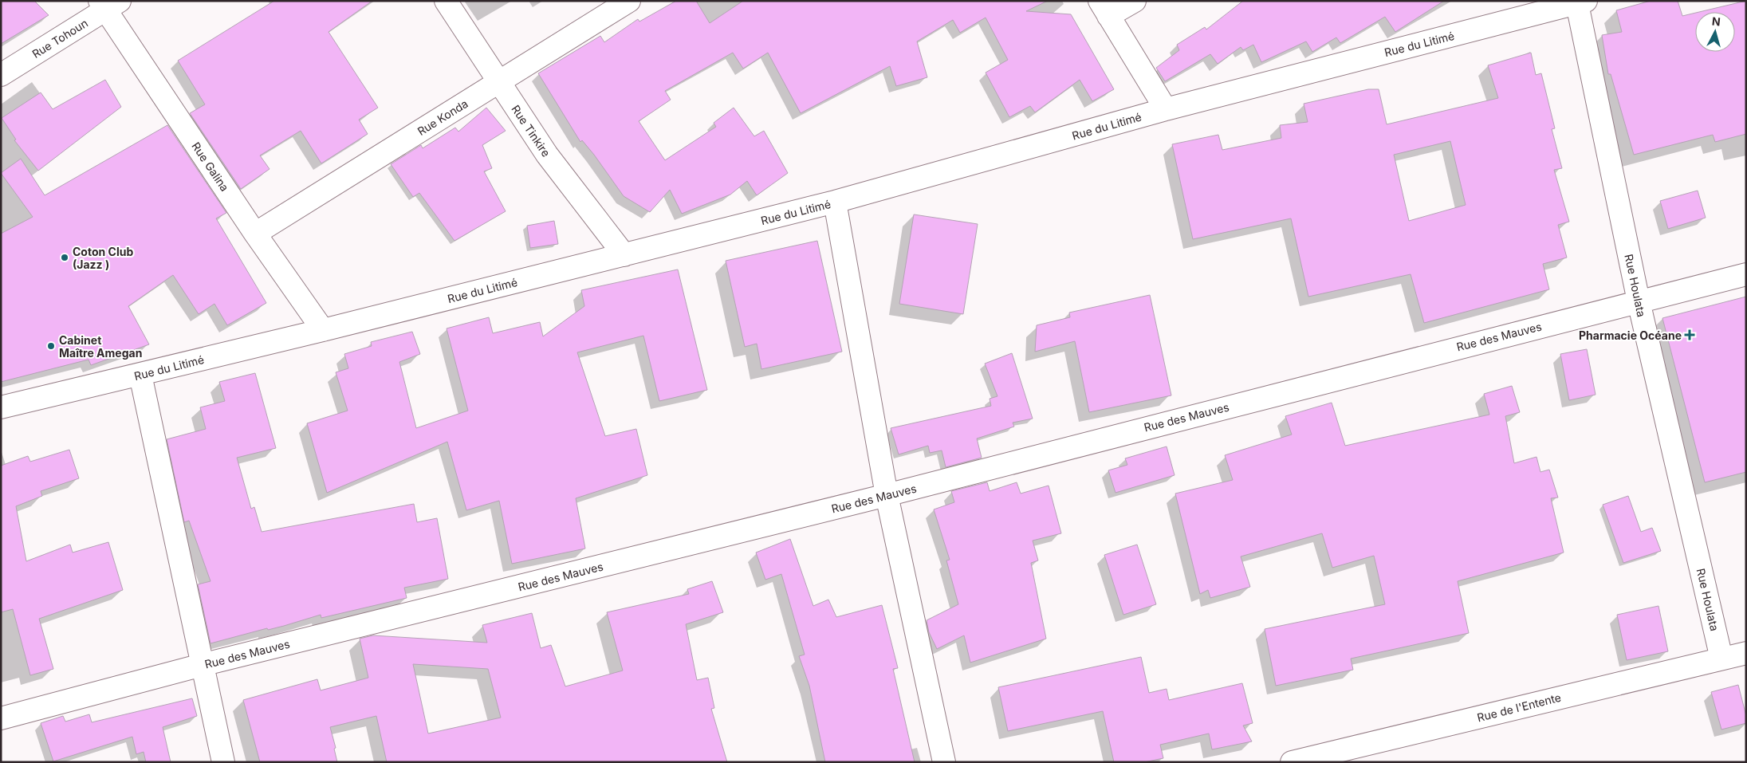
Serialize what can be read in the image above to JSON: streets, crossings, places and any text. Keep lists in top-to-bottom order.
{
  "streets": {
    "street": [
      "Rue Tohoun",
      "Rue du Litimé",
      "Rue Konda",
      "Rue Tinkire",
      "Rue Galina",
      "Rue Houlata",
      "Rue des Mauves",
      "Rue de l'Entente"
    ]
  },
  "crossings": [
    ["Rue Tohoun", "Rue Galina"],
    ["Rue du Litimé", "Rue Tinkire"],
    ["Rue du Litimé", "Rue Galina"],
    ["Rue du Litimé", "Rue Houlata"],
    ["Rue Konda", "Rue Tinkire"],
    ["Rue Konda", "Rue Galina"],
    ["Rue Houlata", "Rue des Mauves"],
    ["Rue Houlata", "Rue de l'Entente"]
  ],
  "places": {
    "other": ["Coton Club (Jazz )", "Cabinet Maître Amegan"],
    "health": ["Pharmacie Océane"]
  },
  "north": "top"
}
